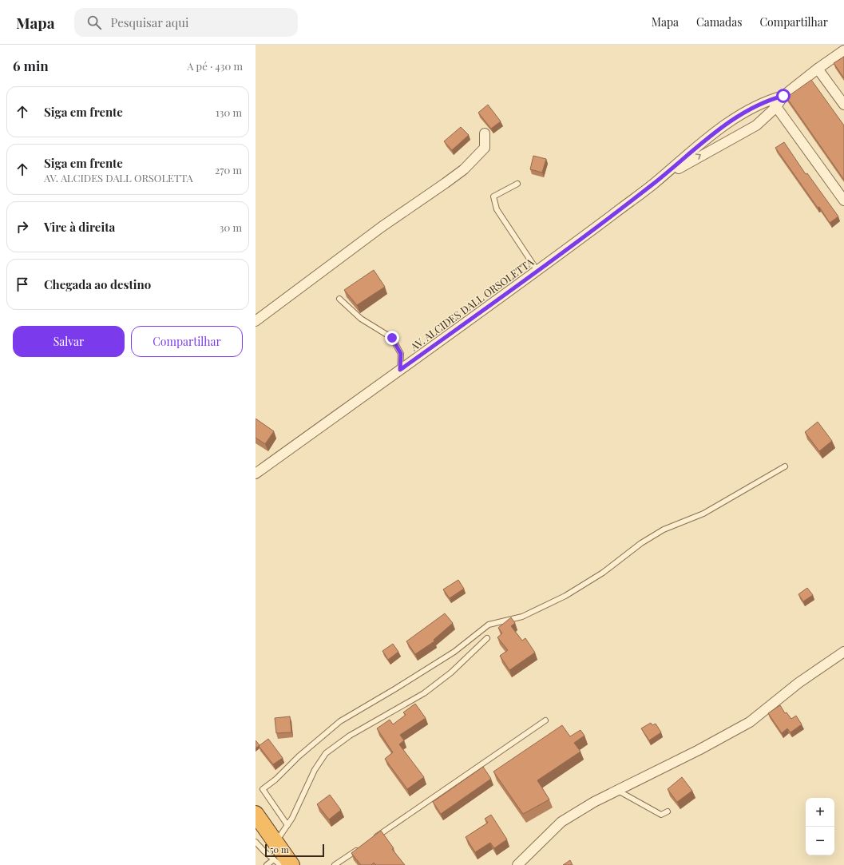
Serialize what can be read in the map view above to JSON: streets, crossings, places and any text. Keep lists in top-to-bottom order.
{
  "streets": {
    "street": ["AV. ALCIDES DALL ORSOLETTA"]
  },
  "scale_bar": "50 m",
  "page": {
    "header": "Mapa",
    "search": "Pesquisar aqui",
    "nav": ["Mapa", "Camadas", "Compartilhar"],
    "heading": ["6 min", "A pé · 430 m"],
    "list": [
      ["Siga em frente", "130 m"],
      ["Siga em frente", "AV. ALCIDES DALL ORSOLETTA", "270 m"],
      ["Vire à direita", "30 m"],
      "Chegada ao destino"
    ],
    "buttons": ["Salvar", "Compartilhar"],
    "map_buttons": ["+", "−"],
    "scale": "50 m"
  }
}
